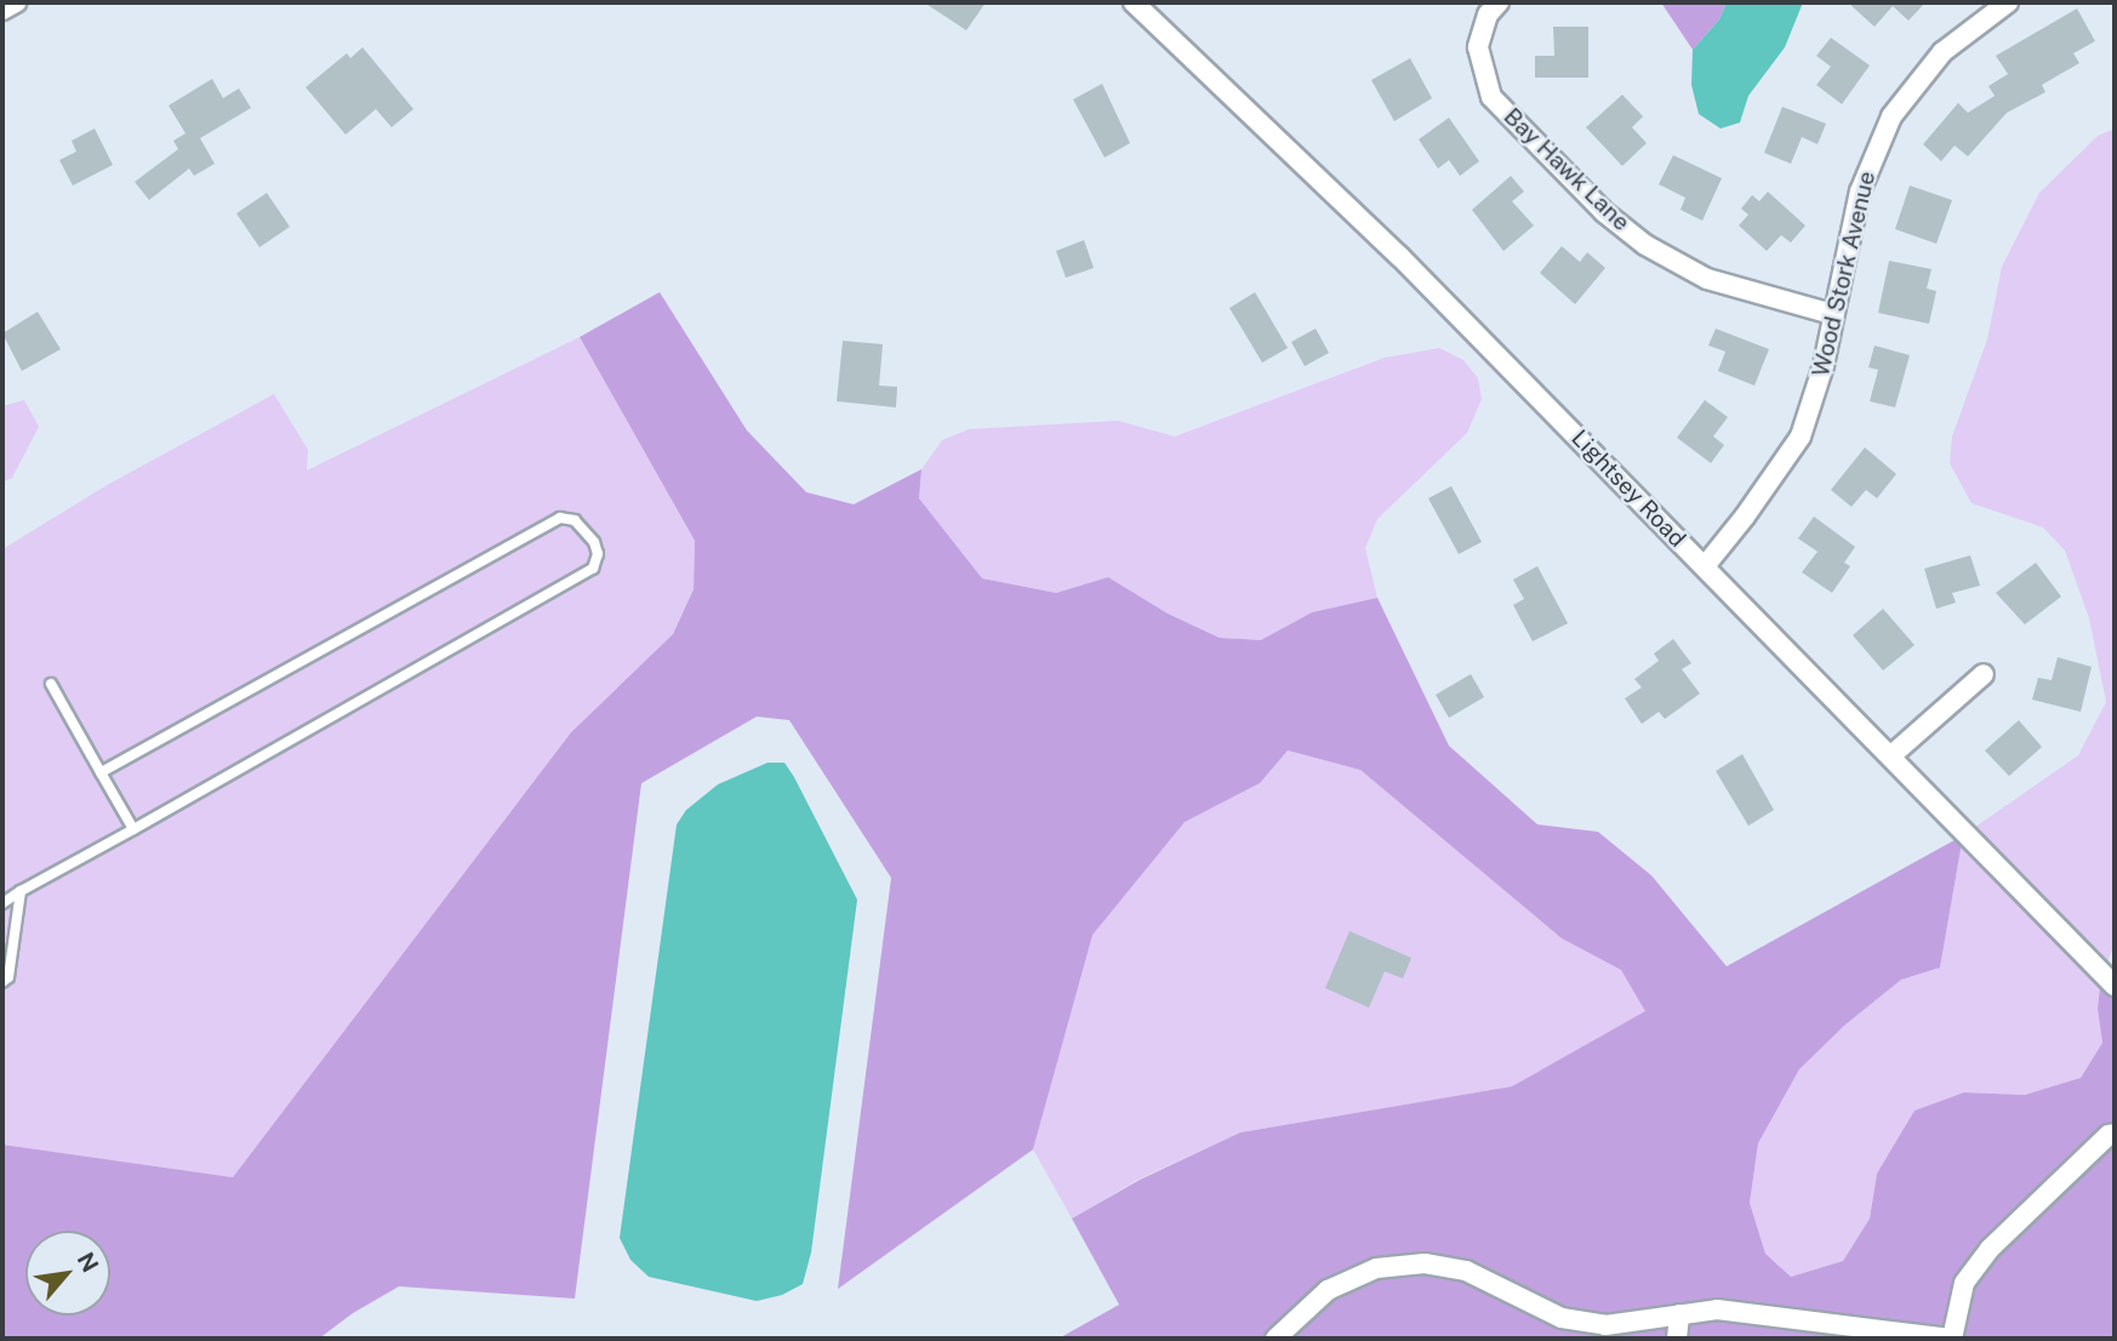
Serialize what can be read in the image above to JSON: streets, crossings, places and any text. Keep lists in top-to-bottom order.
{
  "streets": {
    "street": ["Bay Hawk Lane", "Wood Stork Avenue", "Lightsey Road"]
  },
  "crossings": [
    ["Bay Hawk Lane", "Wood Stork Avenue"],
    ["Wood Stork Avenue", "Lightsey Road"]
  ],
  "north": "top right"
}
